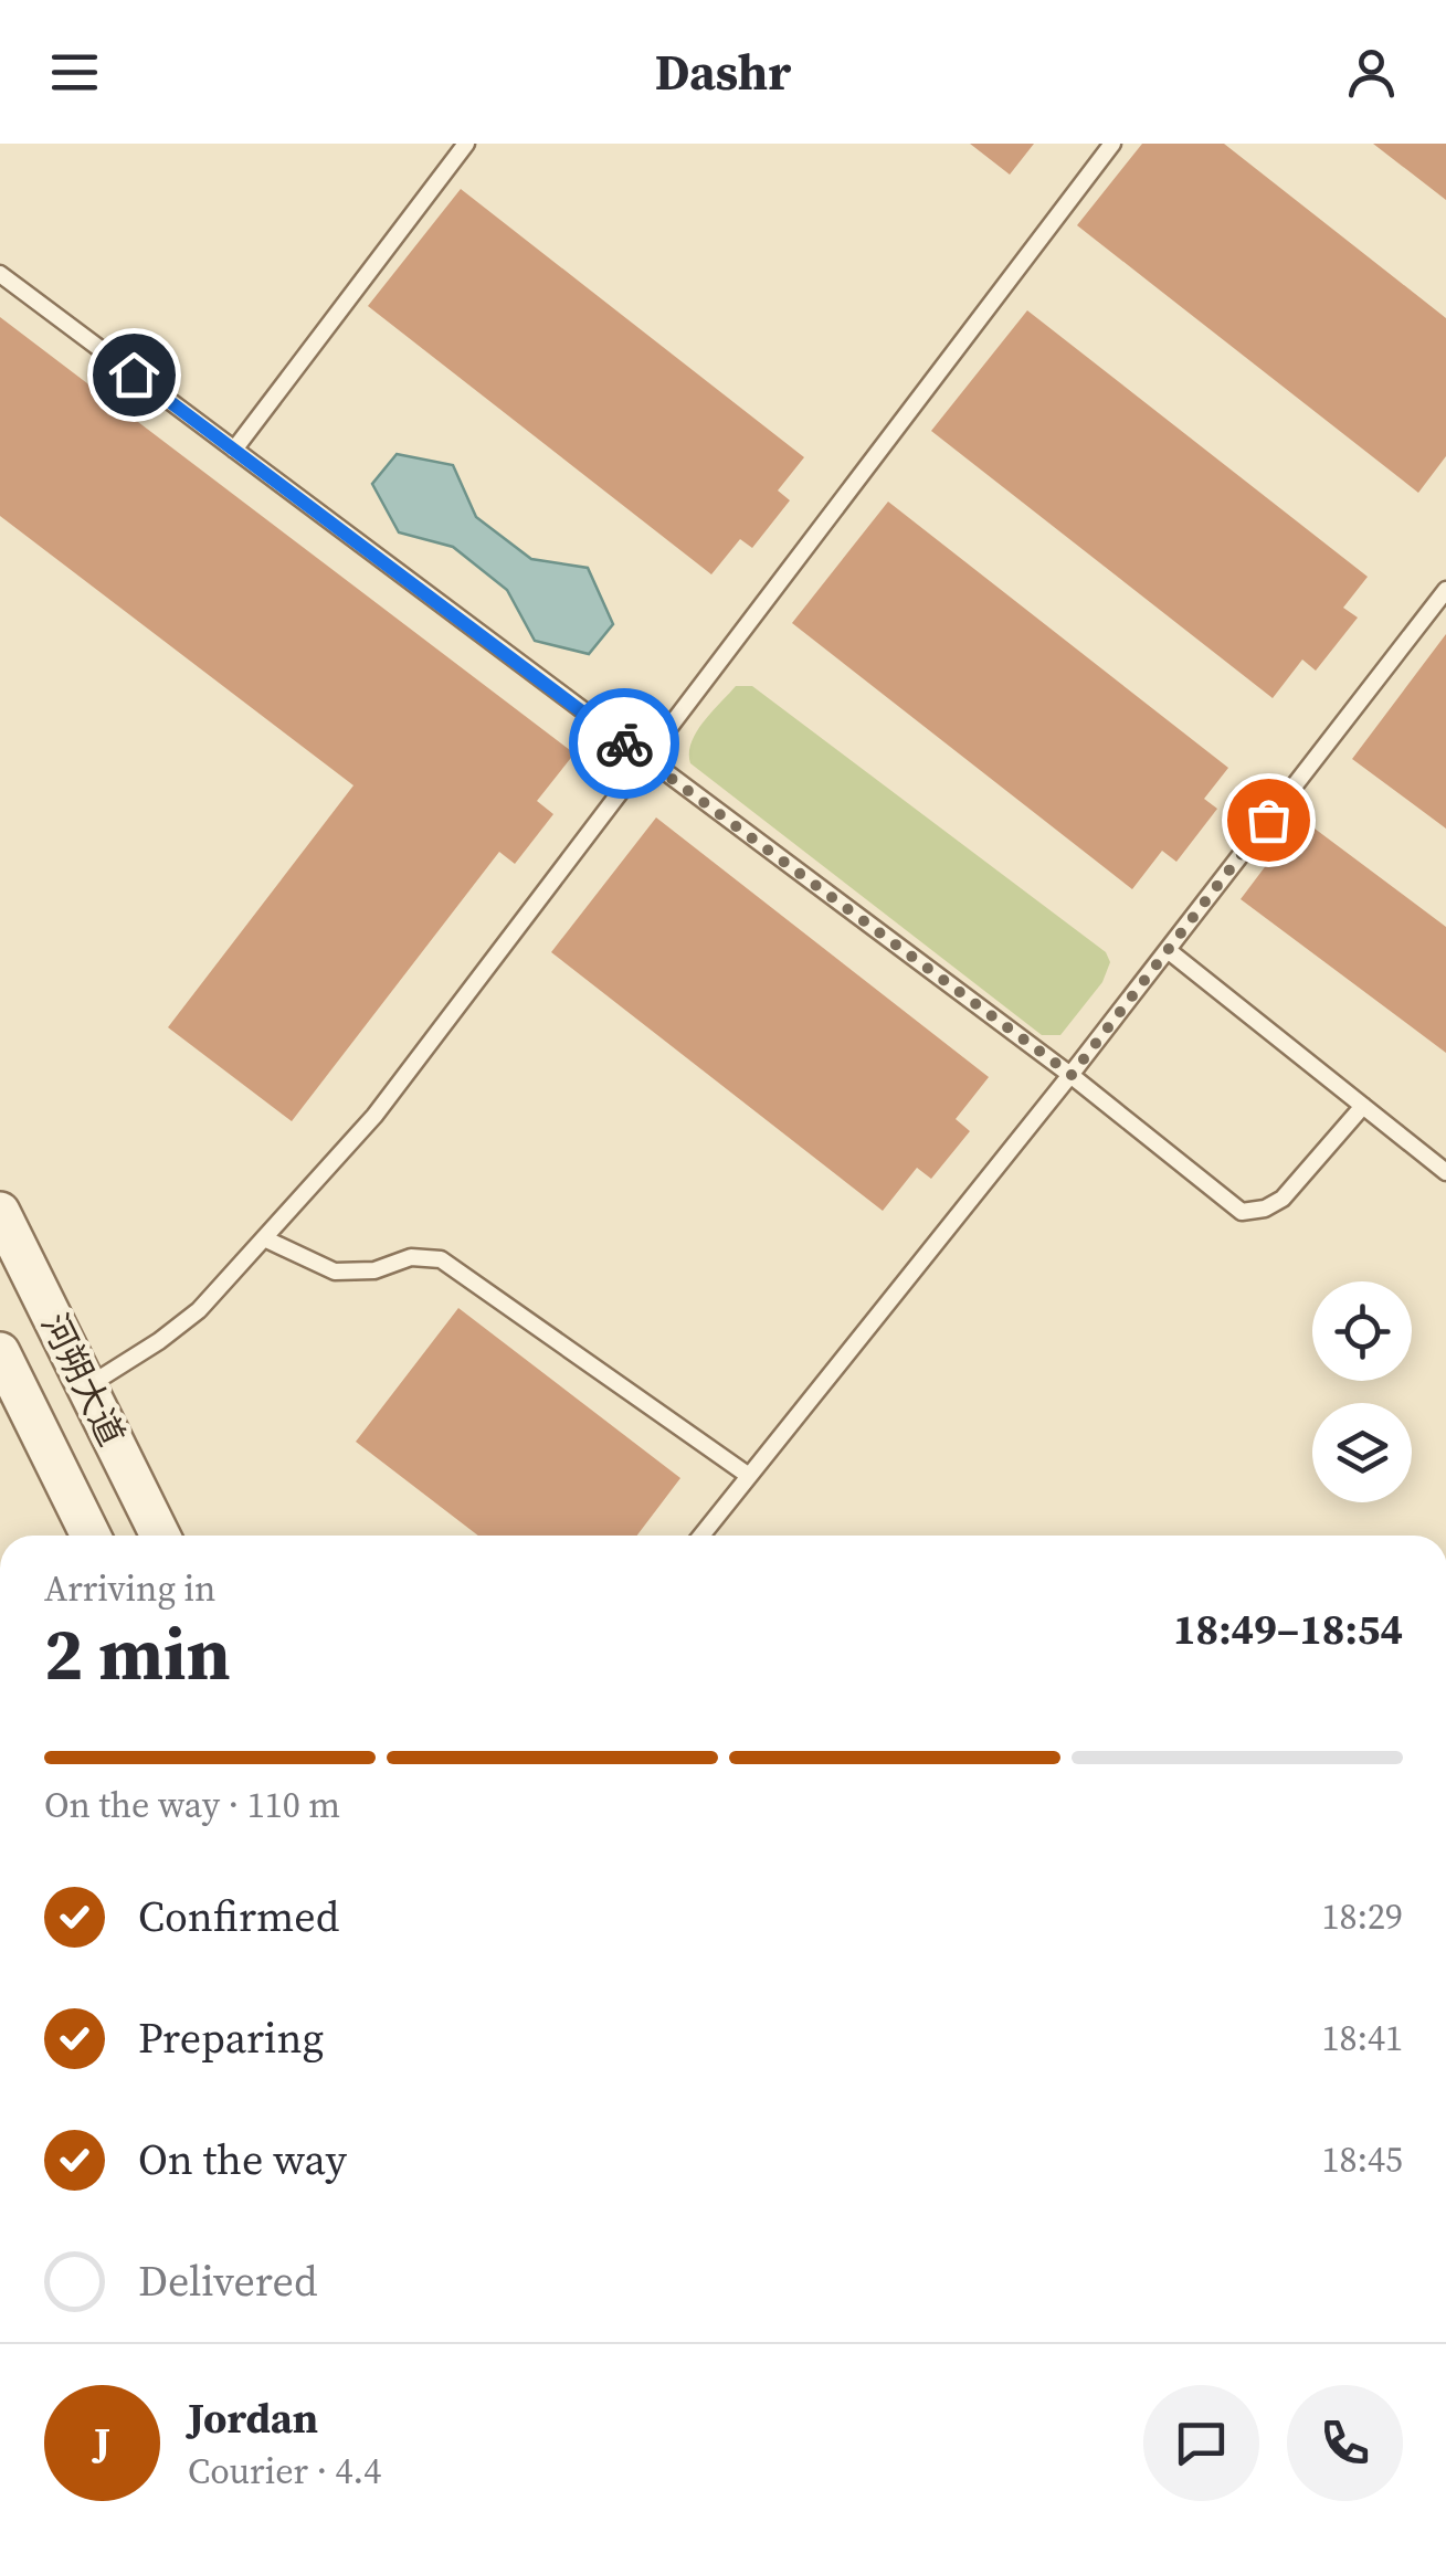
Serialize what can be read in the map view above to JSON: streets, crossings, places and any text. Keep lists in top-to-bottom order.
{
  "streets": {
    "street": ["河朔大道"]
  },
  "page": {
    "header": "Dashr",
    "heading": ["2 min", "Arriving in", "18:49–18:54"],
    "panel": ["Jordan", "Courier · 4.4"],
    "bar": "On the way · 110 m",
    "list": [
      ["Confirmed", "18:29"],
      ["Preparing", "18:41"],
      ["On the way", "18:45"],
      "Delivered"
    ],
    "round": "J"
  }
}
